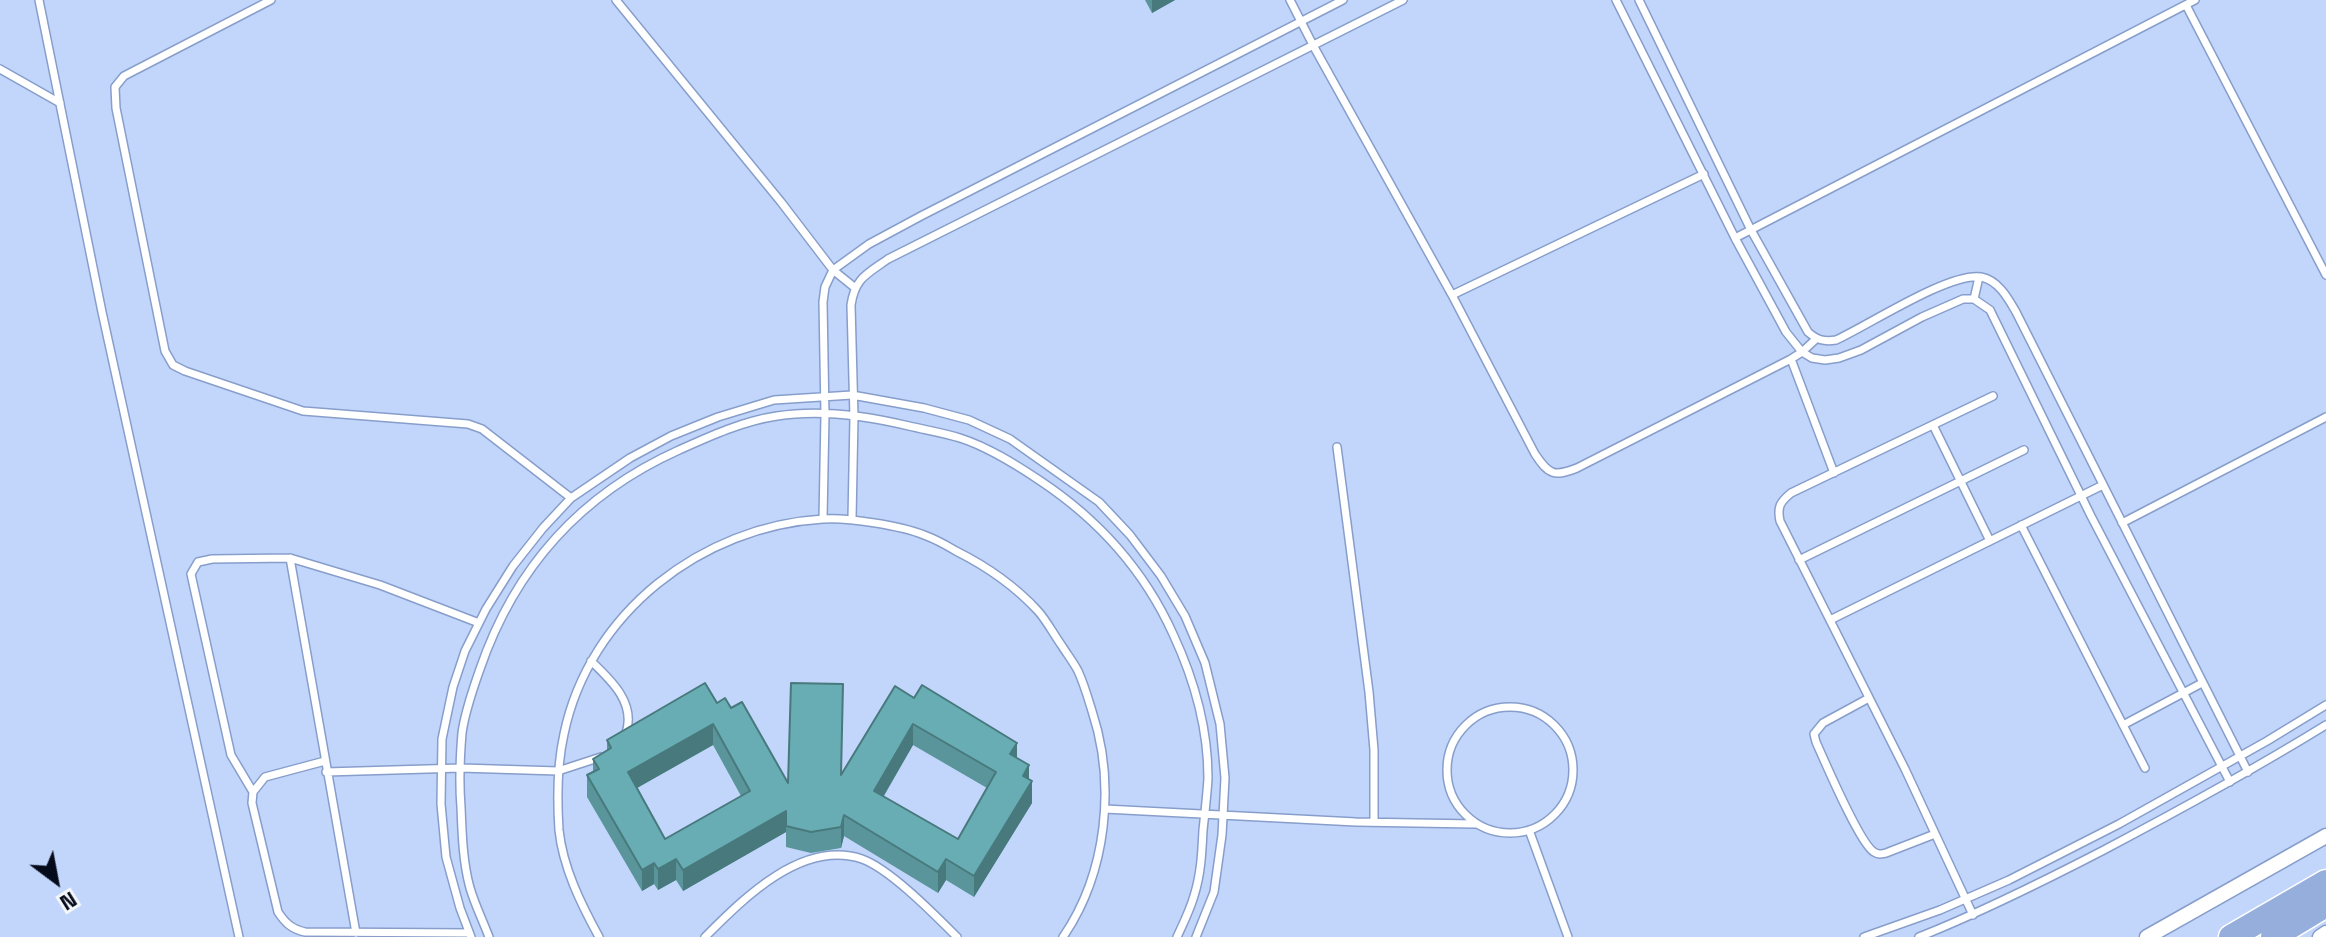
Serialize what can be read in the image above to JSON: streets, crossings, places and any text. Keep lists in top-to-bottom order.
{
  "north": "bottom right"
}
